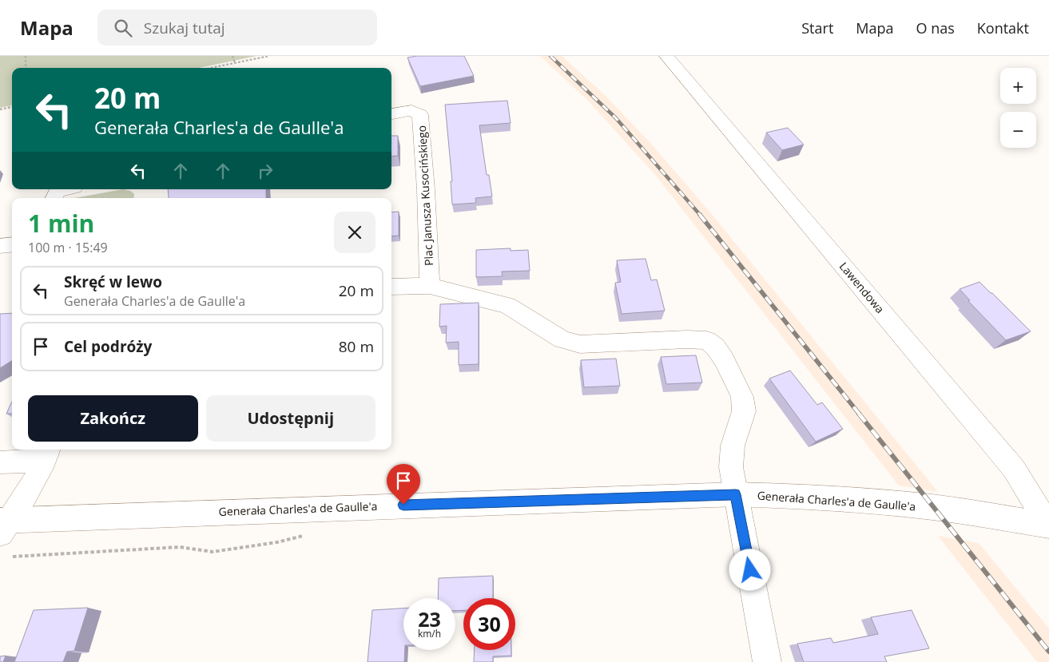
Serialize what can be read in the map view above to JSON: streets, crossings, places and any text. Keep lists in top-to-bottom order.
{
  "streets": {
    "street": ["Plac Janusza Kusocińskiego", "Lawendowa", "Generała Charles'a de Gaulle'a"]
  },
  "crossings": [
    ["Lawendowa", "Generała Charles'a de Gaulle'a"]
  ],
  "page": {
    "header": "Mapa",
    "search": "Szukaj tutaj",
    "nav": [
      "Start",
      "Mapa",
      "O nas",
      "Kontakt"
    ],
    "map_buttons": ["+", "−"],
    "turn": ["20 m", "Generała Charles'a de Gaulle'a"],
    "heading": ["1 min", "100 m · 15:49"],
    "list": [
      {
        "name": "Skręć w lewo",
        "note": "Generała Charles'a de Gaulle'a",
        "value": "20 m"
      },
      {
        "name": "Cel podróży",
        "value": "80 m"
      }
    ],
    "buttons": ["Zakończ", "Udostępnij"],
    "speed": "23 km/h",
    "limit": "30"
  }
}
